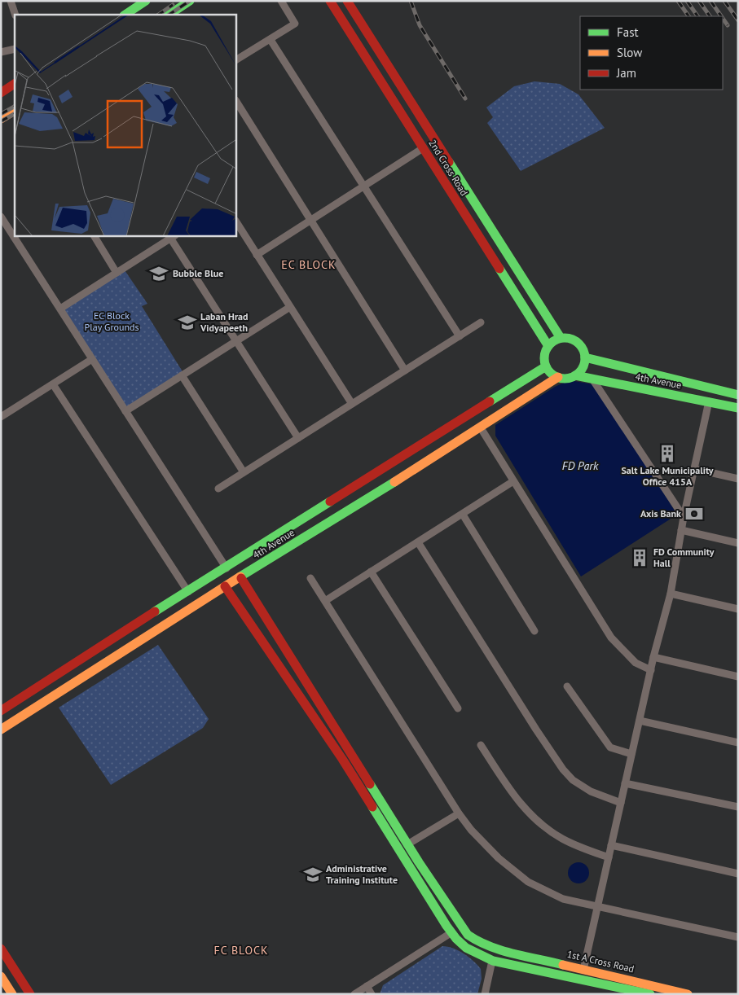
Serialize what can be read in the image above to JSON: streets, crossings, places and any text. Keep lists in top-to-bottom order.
{
  "streets": {
    "street": ["2nd Cross Road", "4th Avenue", "1st A Cross Road"]
  },
  "crossings": [
    ["2nd Cross Road", "4th Avenue"],
    ["4th Avenue", "1st A Cross Road"]
  ],
  "districts": ["EC BLOCK", "FC BLOCK"],
  "water": ["FD Park"],
  "parks": ["EC Block Play Grounds"],
  "places": {
    "school or university": ["Bubble Blue", "Laban Hrad Vidyapeeth", "Administrative Training Institute"],
    "building": ["Salt Lake Municipality Office 415A", "FD Community Hall"],
    "bank": ["Axis Bank"]
  },
  "legend": ["Fast", "Slow", "Jam"]
}
